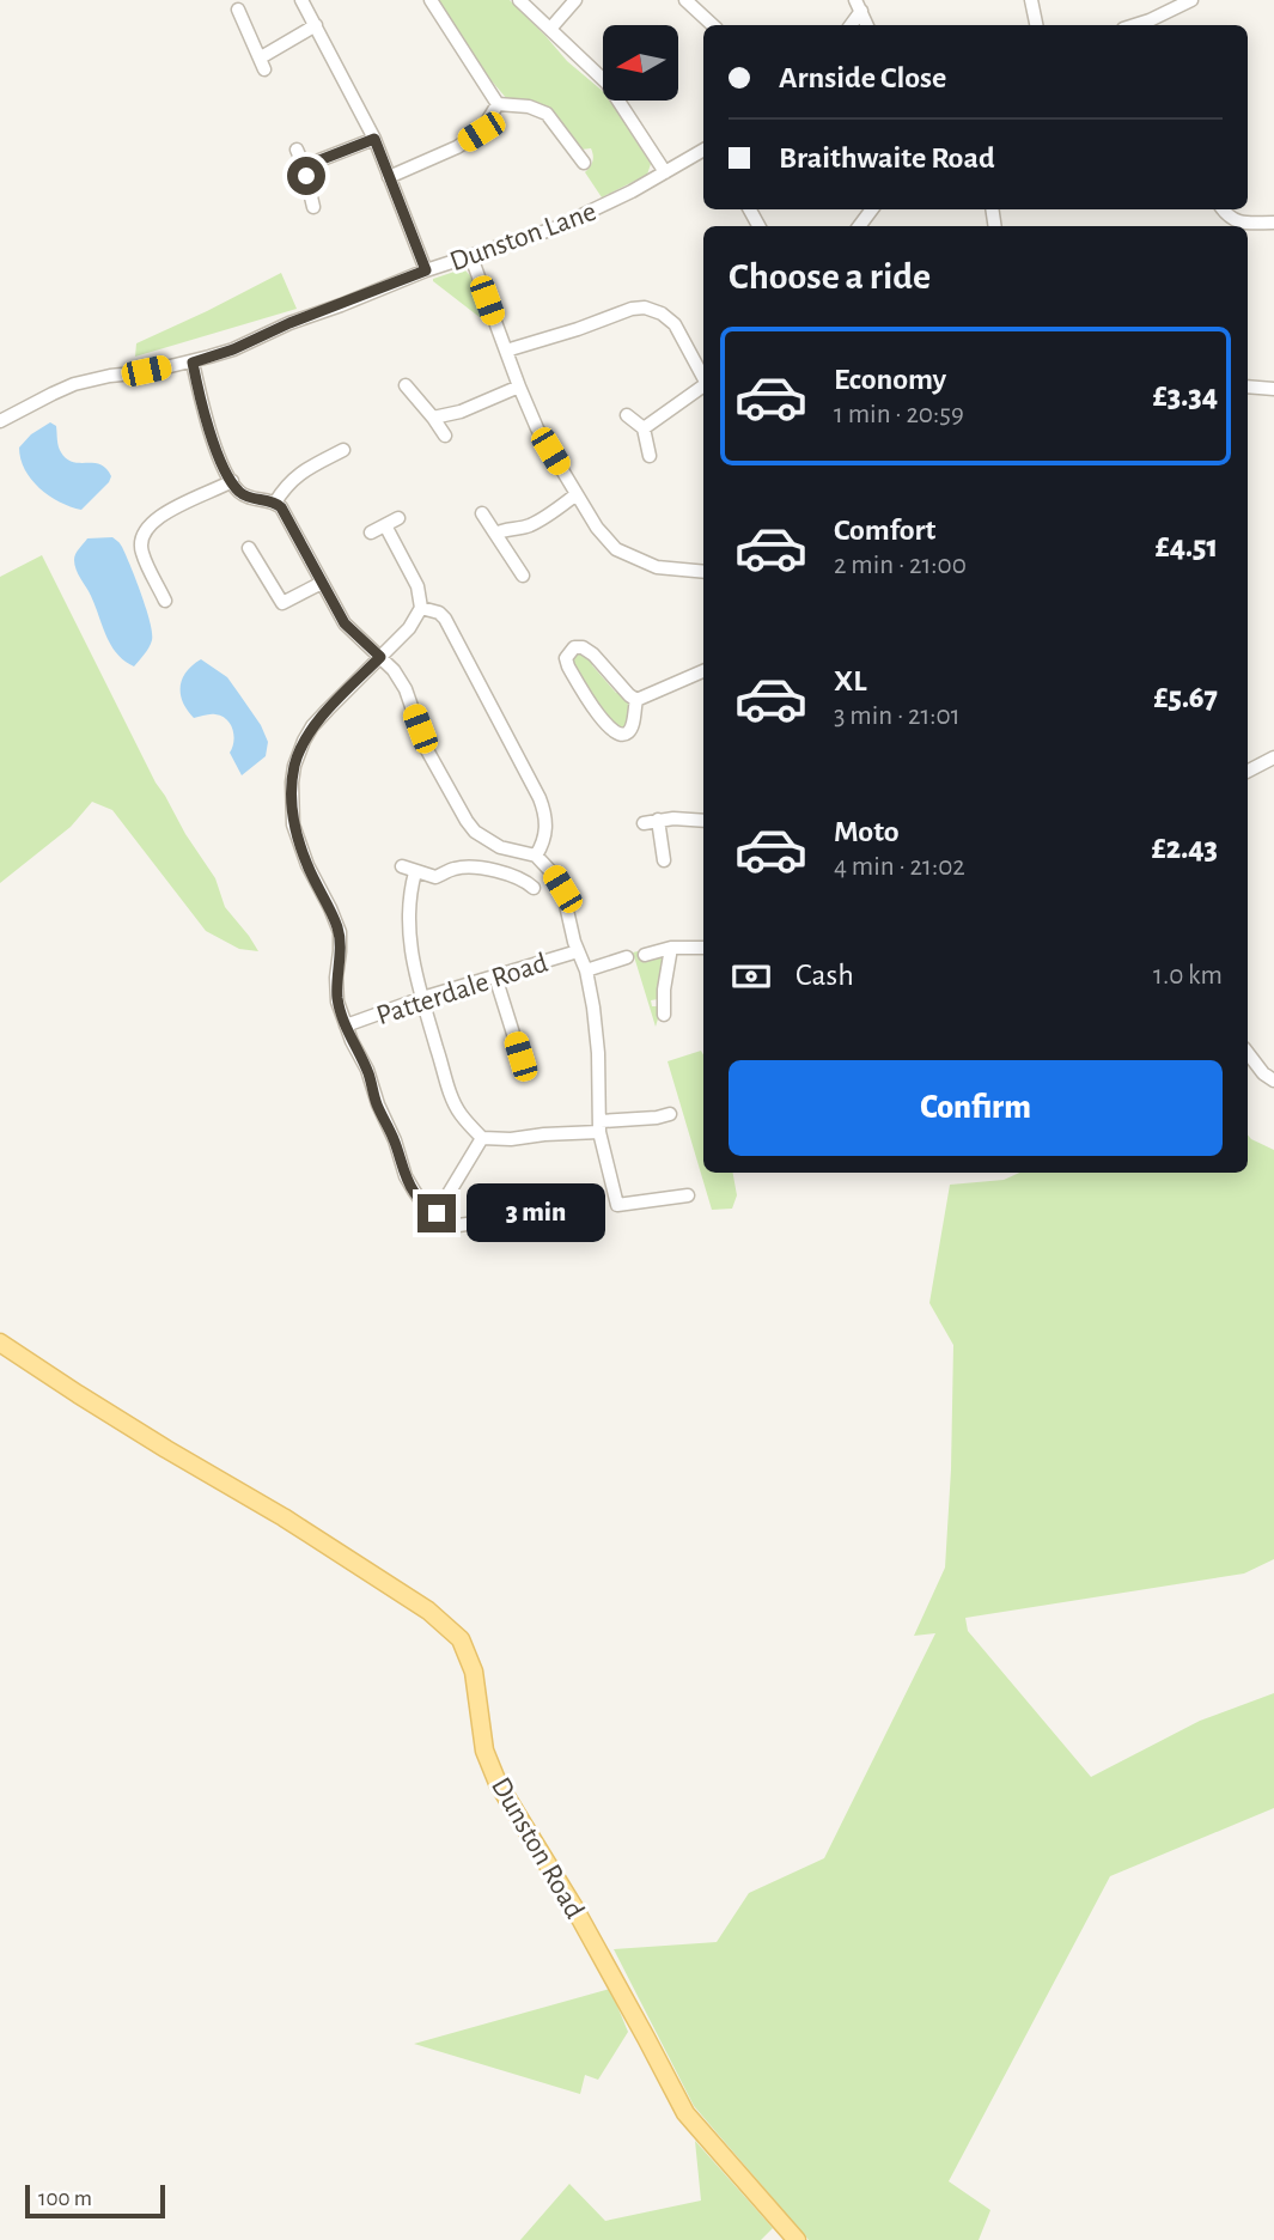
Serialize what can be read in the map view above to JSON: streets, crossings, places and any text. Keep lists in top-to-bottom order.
{
  "streets": {
    "main road": ["Dunston Road"],
    "street": ["Dunston Lane", "Patterdale Road"]
  },
  "scale_bar": "100 m",
  "north": "left",
  "page": {
    "banner": ["Arnside Close", "Braithwaite Road"],
    "heading": "Choose a ride",
    "list": [
      {
        "name": "Economy",
        "note": "1 min · 20:59",
        "value": "£3.34"
      },
      {
        "name": "Comfort",
        "note": "2 min · 21:00",
        "value": "£4.51"
      },
      {
        "name": "XL",
        "note": "3 min · 21:01",
        "value": "£5.67"
      },
      {
        "name": "Moto",
        "note": "4 min · 21:02",
        "value": "£2.43"
      }
    ],
    "pay": ["Cash", "1.0 km"],
    "buttons": "Confirm",
    "bubble": "3 min",
    "scale": "100 m"
  }
}
